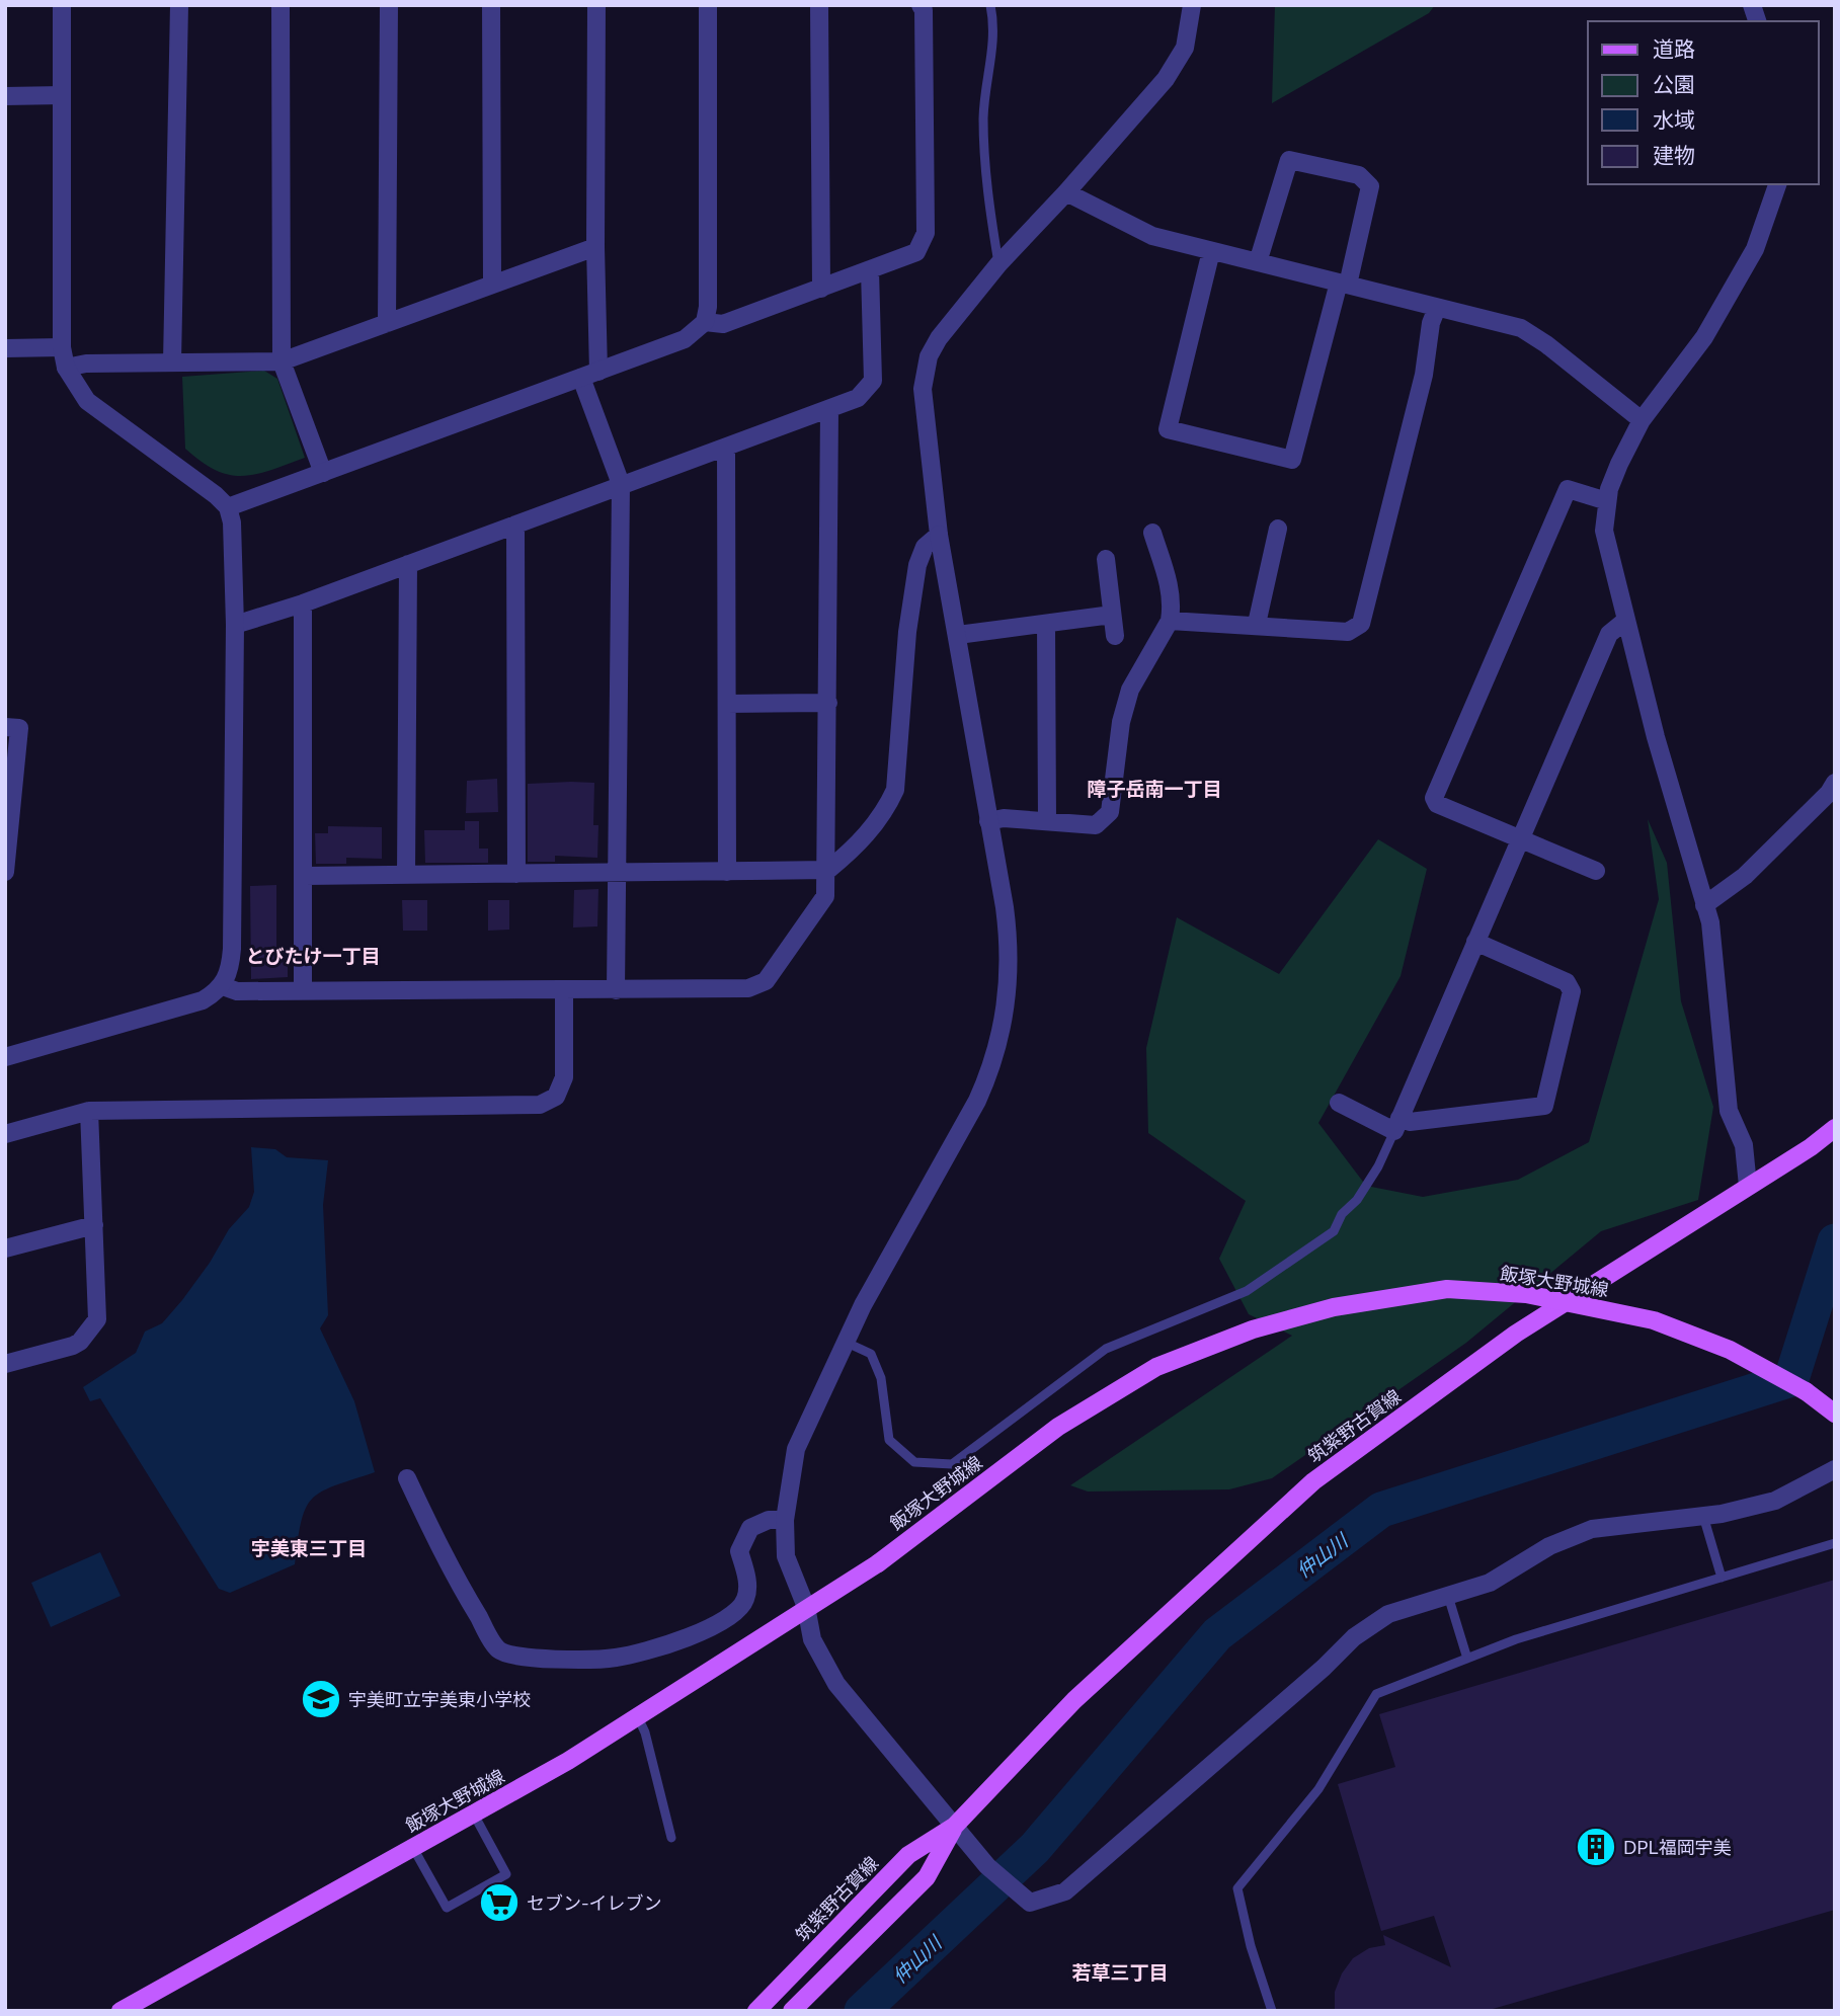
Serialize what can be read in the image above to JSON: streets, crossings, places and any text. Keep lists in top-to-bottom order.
{
  "streets": {
    "main road": ["飯塚大野城線", "筑紫野古賀線"]
  },
  "districts": [
    "障子岳南一丁目",
    "とびたけ一丁目",
    "宇美東三丁目",
    "若草三丁目"
  ],
  "water": ["仲山川"],
  "places": {
    "school or university": ["宇美町立宇美東小学校"],
    "building": ["DPL福岡宇美"],
    "supermarket": ["セブン-イレブン"]
  },
  "legend": [
    "道路",
    "公園",
    "水域",
    "建物"
  ]
}
